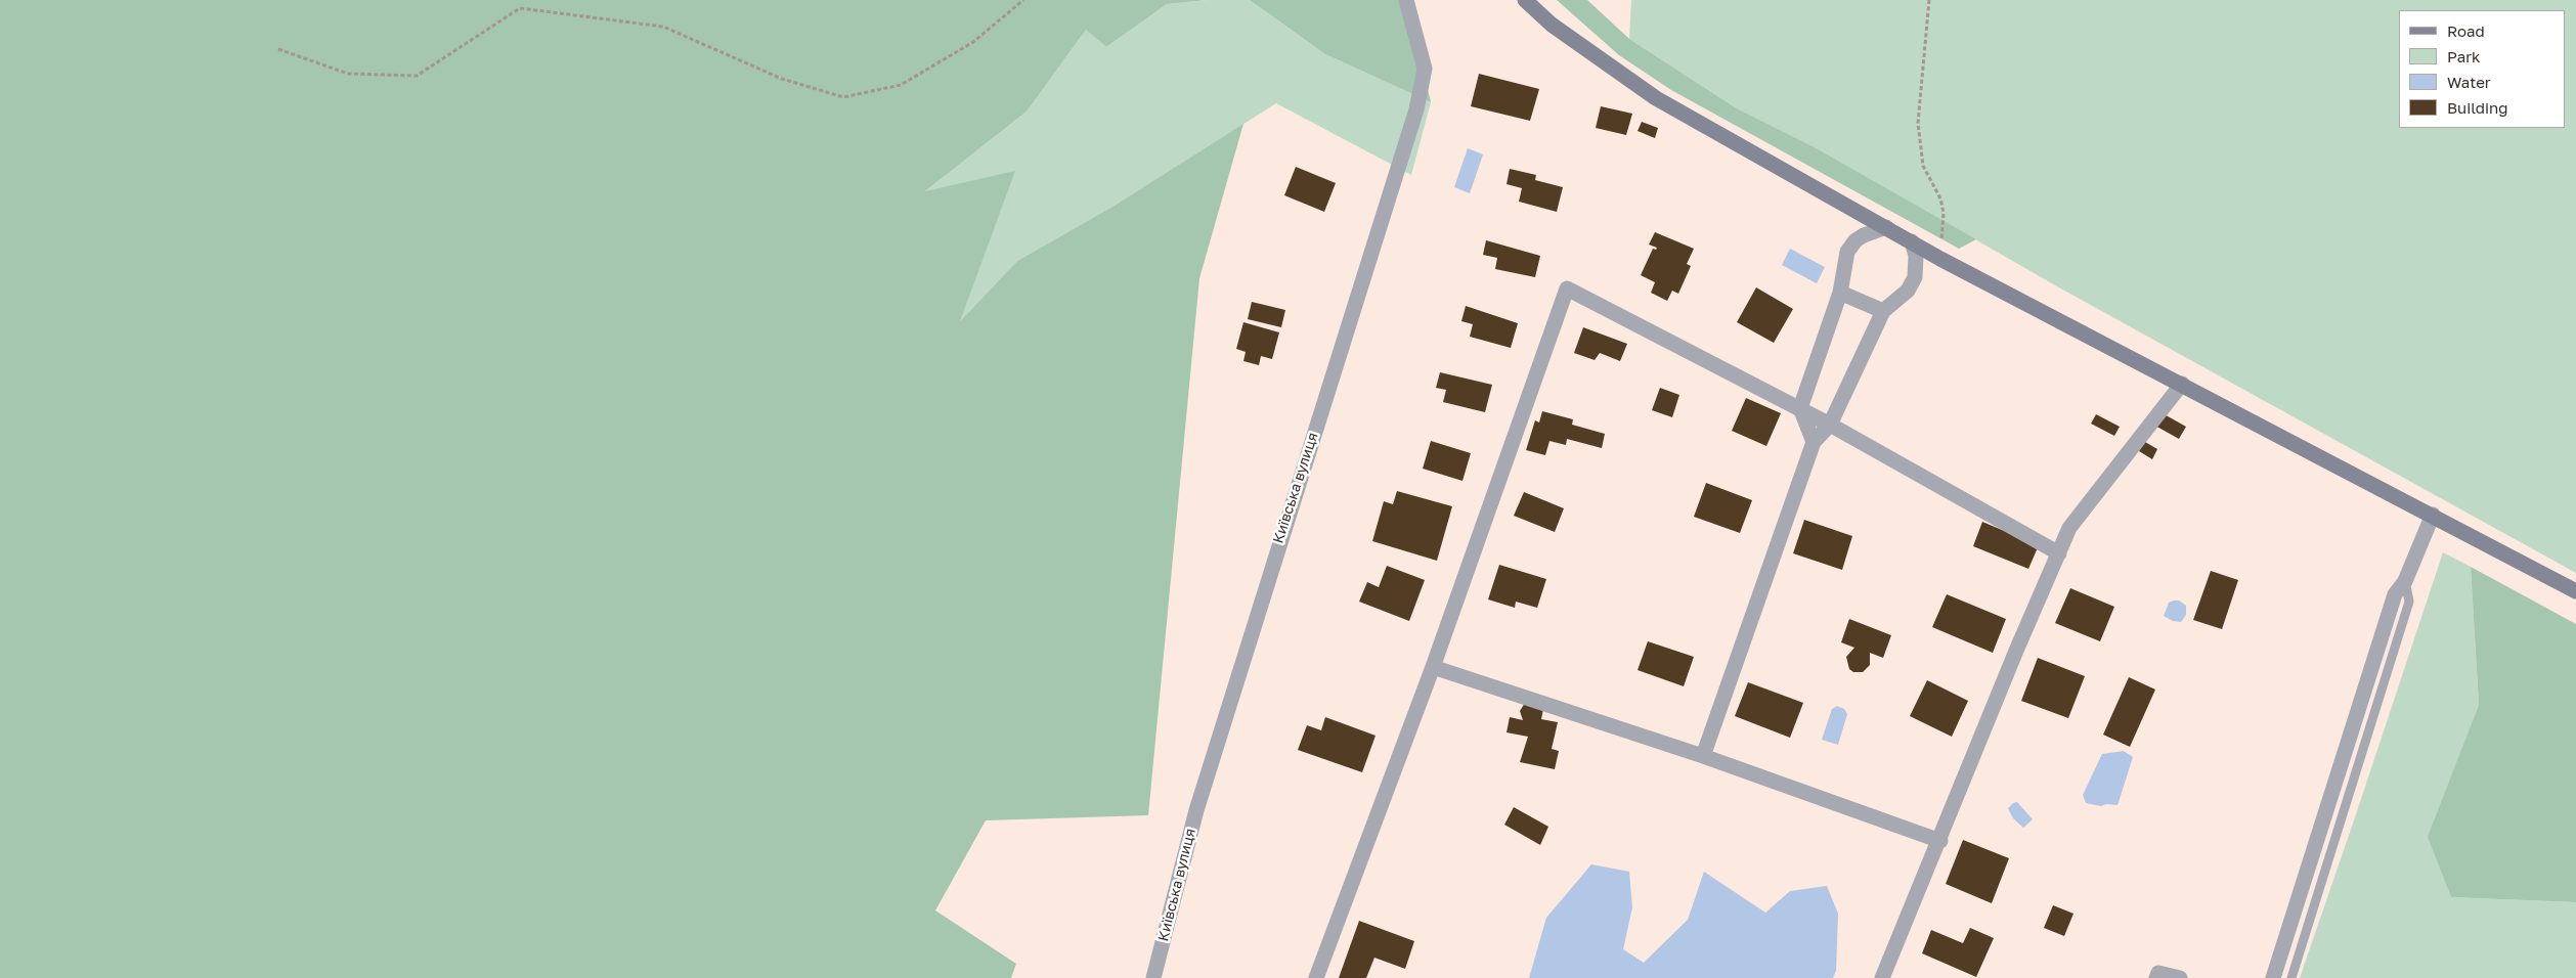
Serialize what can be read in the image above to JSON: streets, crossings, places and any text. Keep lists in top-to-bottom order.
{
  "streets": {
    "street": ["Київська вулиця"]
  },
  "legend": [
    "Road",
    "Park",
    "Water",
    "Building"
  ]
}
